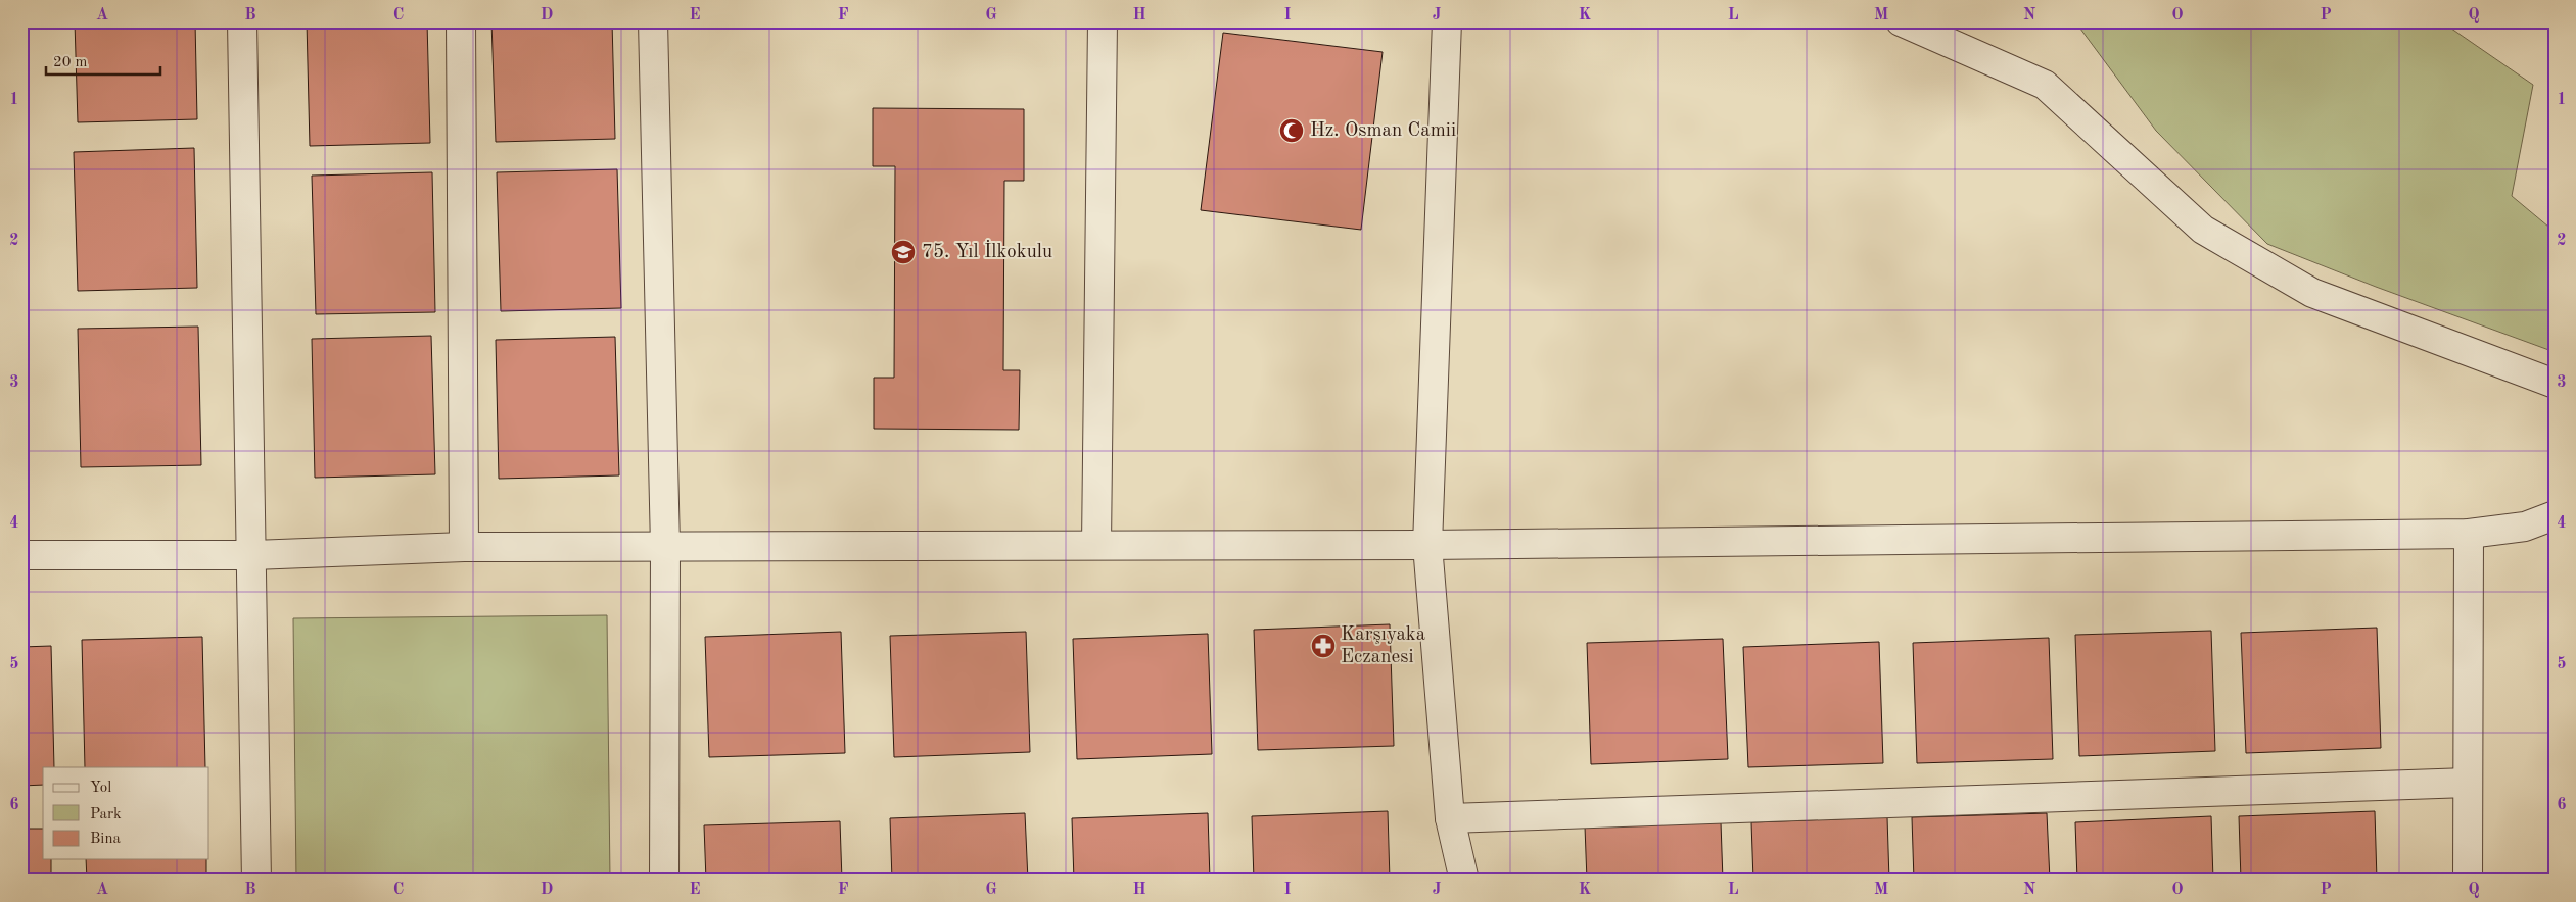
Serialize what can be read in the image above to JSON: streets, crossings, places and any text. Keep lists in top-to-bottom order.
{
  "places": {
    "mosque": ["Hz. Osman Camii"],
    "school or university": ["75. Yıl İlkokulu"],
    "pharmacy": ["Karşıyaka Eczanesi"]
  },
  "legend": ["Yol", "Park", "Bina"],
  "scale_bar": "20 m",
  "grid": {
    "columns": [
      "A",
      "B",
      "C",
      "D",
      "E",
      "F",
      "G",
      "H",
      "I",
      "J",
      "K",
      "L",
      "M",
      "N",
      "O",
      "P",
      "Q"
    ],
    "rows": [
      "1",
      "2",
      "3",
      "4",
      "5",
      "6"
    ]
  }
}
